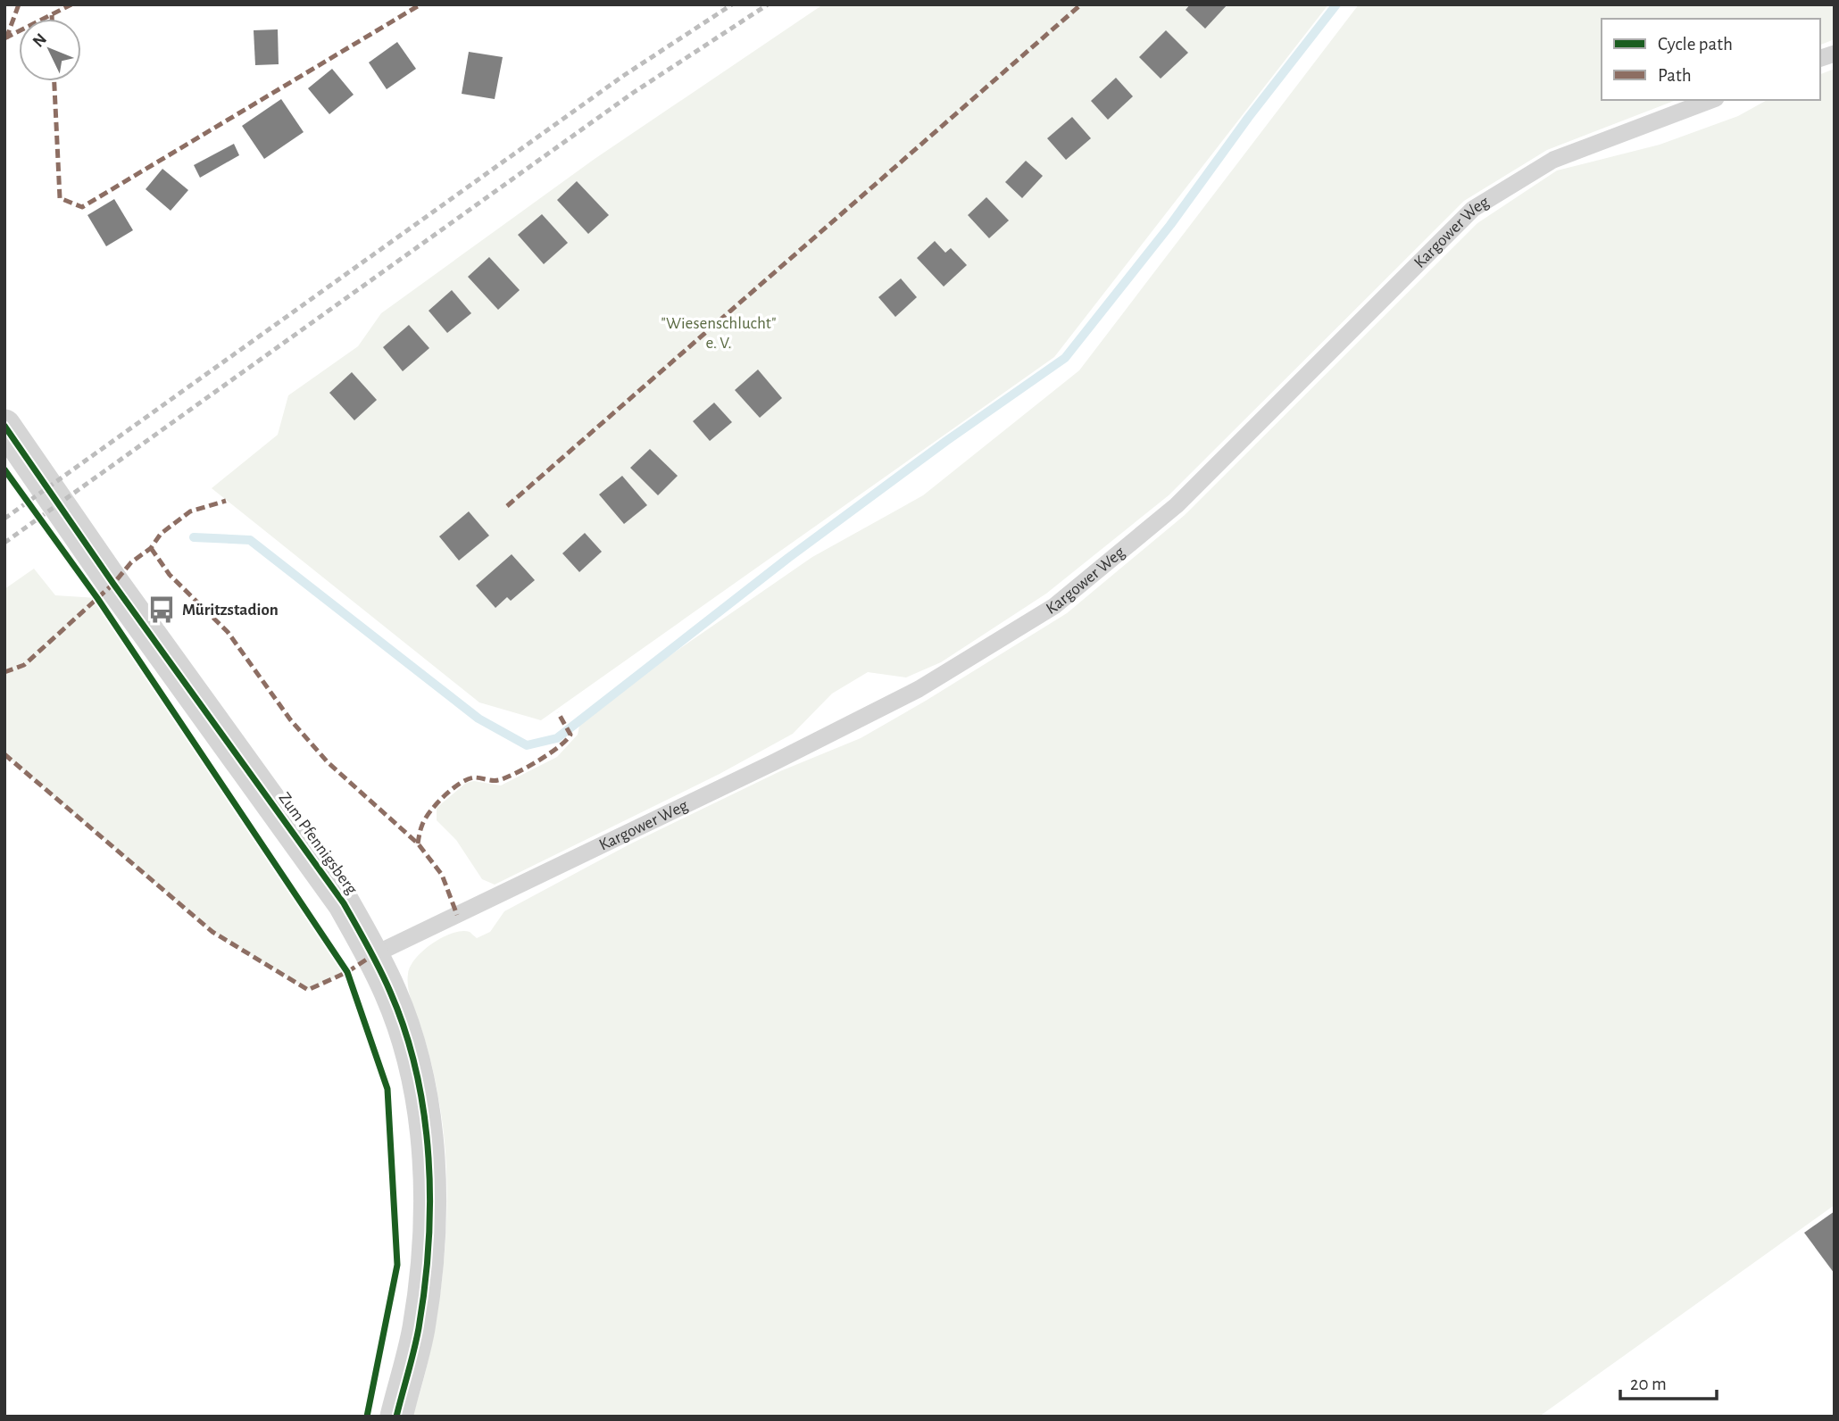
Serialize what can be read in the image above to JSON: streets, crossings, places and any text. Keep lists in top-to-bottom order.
{
  "streets": {
    "street": ["Zum Pfennigsberg"],
    "lane": ["Kargower Weg"]
  },
  "crossings": [
    ["Kargower Weg", "Zum Pfennigsberg"]
  ],
  "parks": ["\"Wiesenschlucht\" e. V."],
  "places": {
    "bus stop": ["Müritzstadion"]
  },
  "legend": ["Cycle path", "Path"],
  "scale_bar": "20 m",
  "north": "top left"
}
